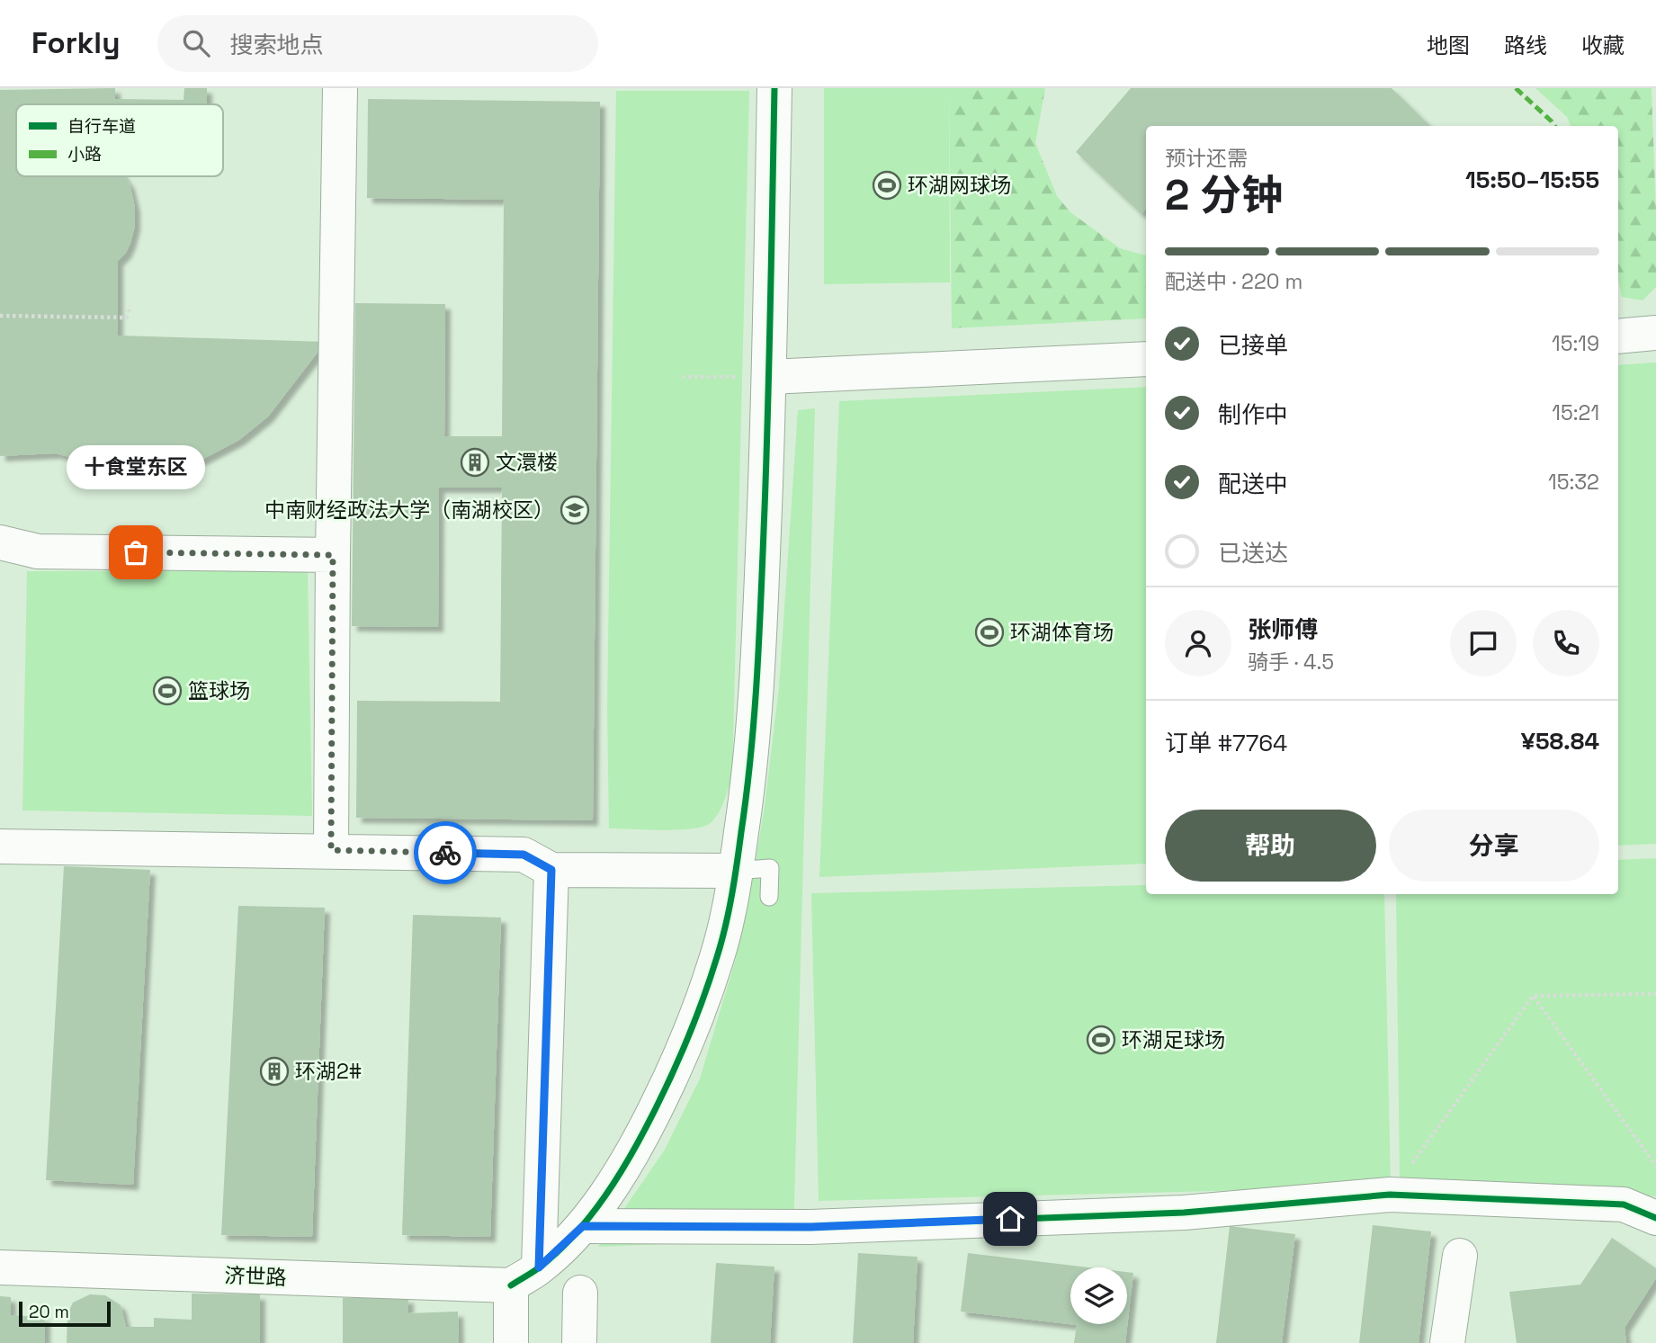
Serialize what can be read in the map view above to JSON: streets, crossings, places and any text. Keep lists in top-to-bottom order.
{
  "streets": {
    "street": ["济世路"]
  },
  "places": {
    "sports": [
      "环湖网球场",
      "环湖体育场",
      "篮球场",
      "环湖足球场"
    ],
    "building": ["文澴楼", "环湖2#"],
    "school or university": ["中南财经政法大学（南湖校区）"],
    "other": ["十食堂东区"]
  },
  "legend": ["自行车道", "小路"],
  "scale_bar": "20 m",
  "page": {
    "header": "Forkly",
    "search": "搜索地点",
    "nav": ["地图", "路线", "收藏"],
    "heading": ["2 分钟", "预计还需", "15:50–15:55"],
    "panel": [
      "张师傅",
      "骑手 · 4.5",
      "订单 #7764",
      "¥58.84"
    ],
    "bar": "配送中 · 220 m",
    "list": [
      ["已接单", "15:19"],
      ["制作中", "15:21"],
      ["配送中", "15:32"],
      "已送达"
    ],
    "bubble": "十食堂东区",
    "buttons": ["帮助", "分享"],
    "scale": "20 m"
  }
}
